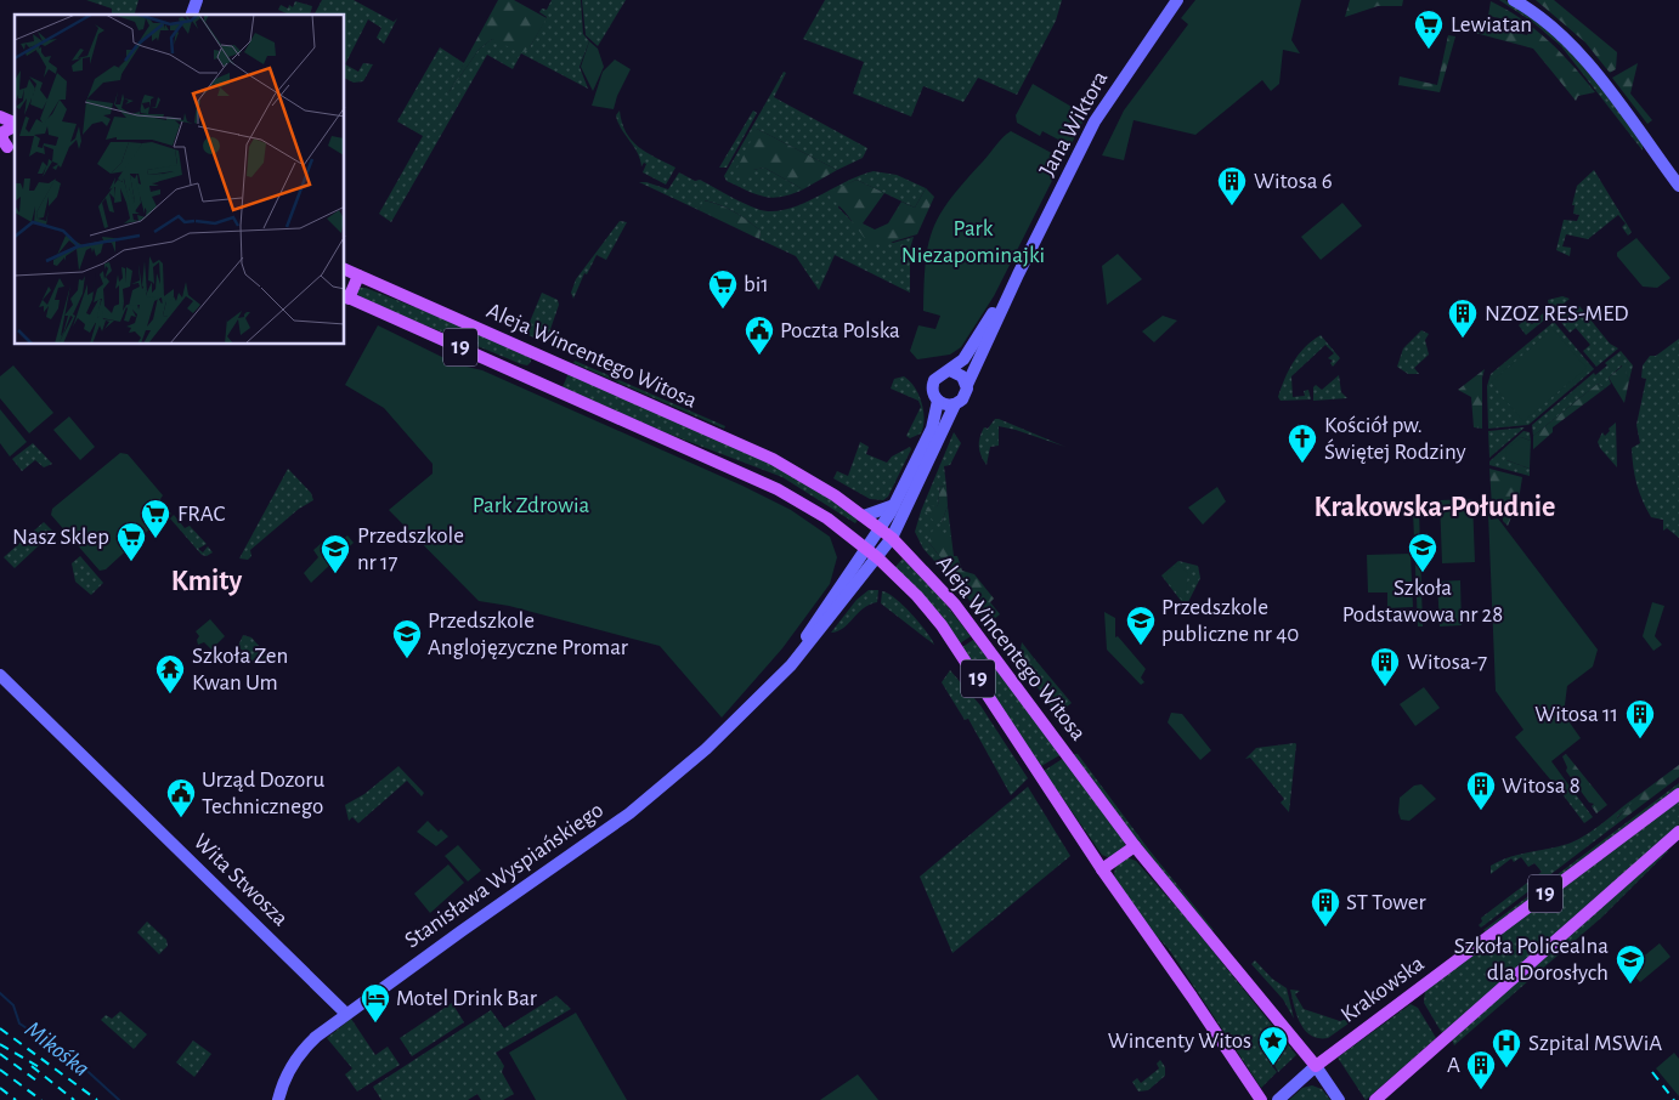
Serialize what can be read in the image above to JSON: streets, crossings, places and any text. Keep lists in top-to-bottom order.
{
  "streets": {
    "main road": ["19", "Aleja Wincentego Witosa", "Krakowska"],
    "street": ["Jana Wiktora", "Stanisława Wyspiańskiego", "Wita Stwosza"]
  },
  "crossings": [
    ["Aleja Wincentego Witosa", "Stanisława Wyspiańskiego"],
    ["Aleja Wincentego Witosa", "Krakowska"],
    ["Stanisława Wyspiańskiego", "Wita Stwosza"]
  ],
  "districts": ["Krakowska-Południe", "Kmity"],
  "water": ["Mikośka"],
  "parks": ["Park Niezapominajki", "Park Zdrowia"],
  "places": {
    "supermarket": [
      "Lewiatan",
      "bi1",
      "FRAC",
      "Nasz Sklep"
    ],
    "building": [
      "Witosa 6",
      "NZOZ RES-MED",
      "Witosa-7",
      "Witosa 11",
      "Witosa 8",
      "ST Tower",
      "A"
    ],
    "public building": ["Poczta Polska", "Urząd Dozoru Technicznego"],
    "church": ["Kościół pw. Świętej Rodziny"],
    "school or university": [
      "Szkoła Podstawowa nr 28",
      "Przedszkole nr 17",
      "Przedszkole publiczne nr 40",
      "Przedszkole Anglojęzyczne Promar",
      "Szkoła Policealna dla Dorosłych"
    ],
    "temple": ["Szkoła Zen Kwan Um"],
    "hotel": ["Motel Drink Bar"],
    "place": ["Wincenty Witos"],
    "hospital": ["Szpital MSWiA"]
  }
}
